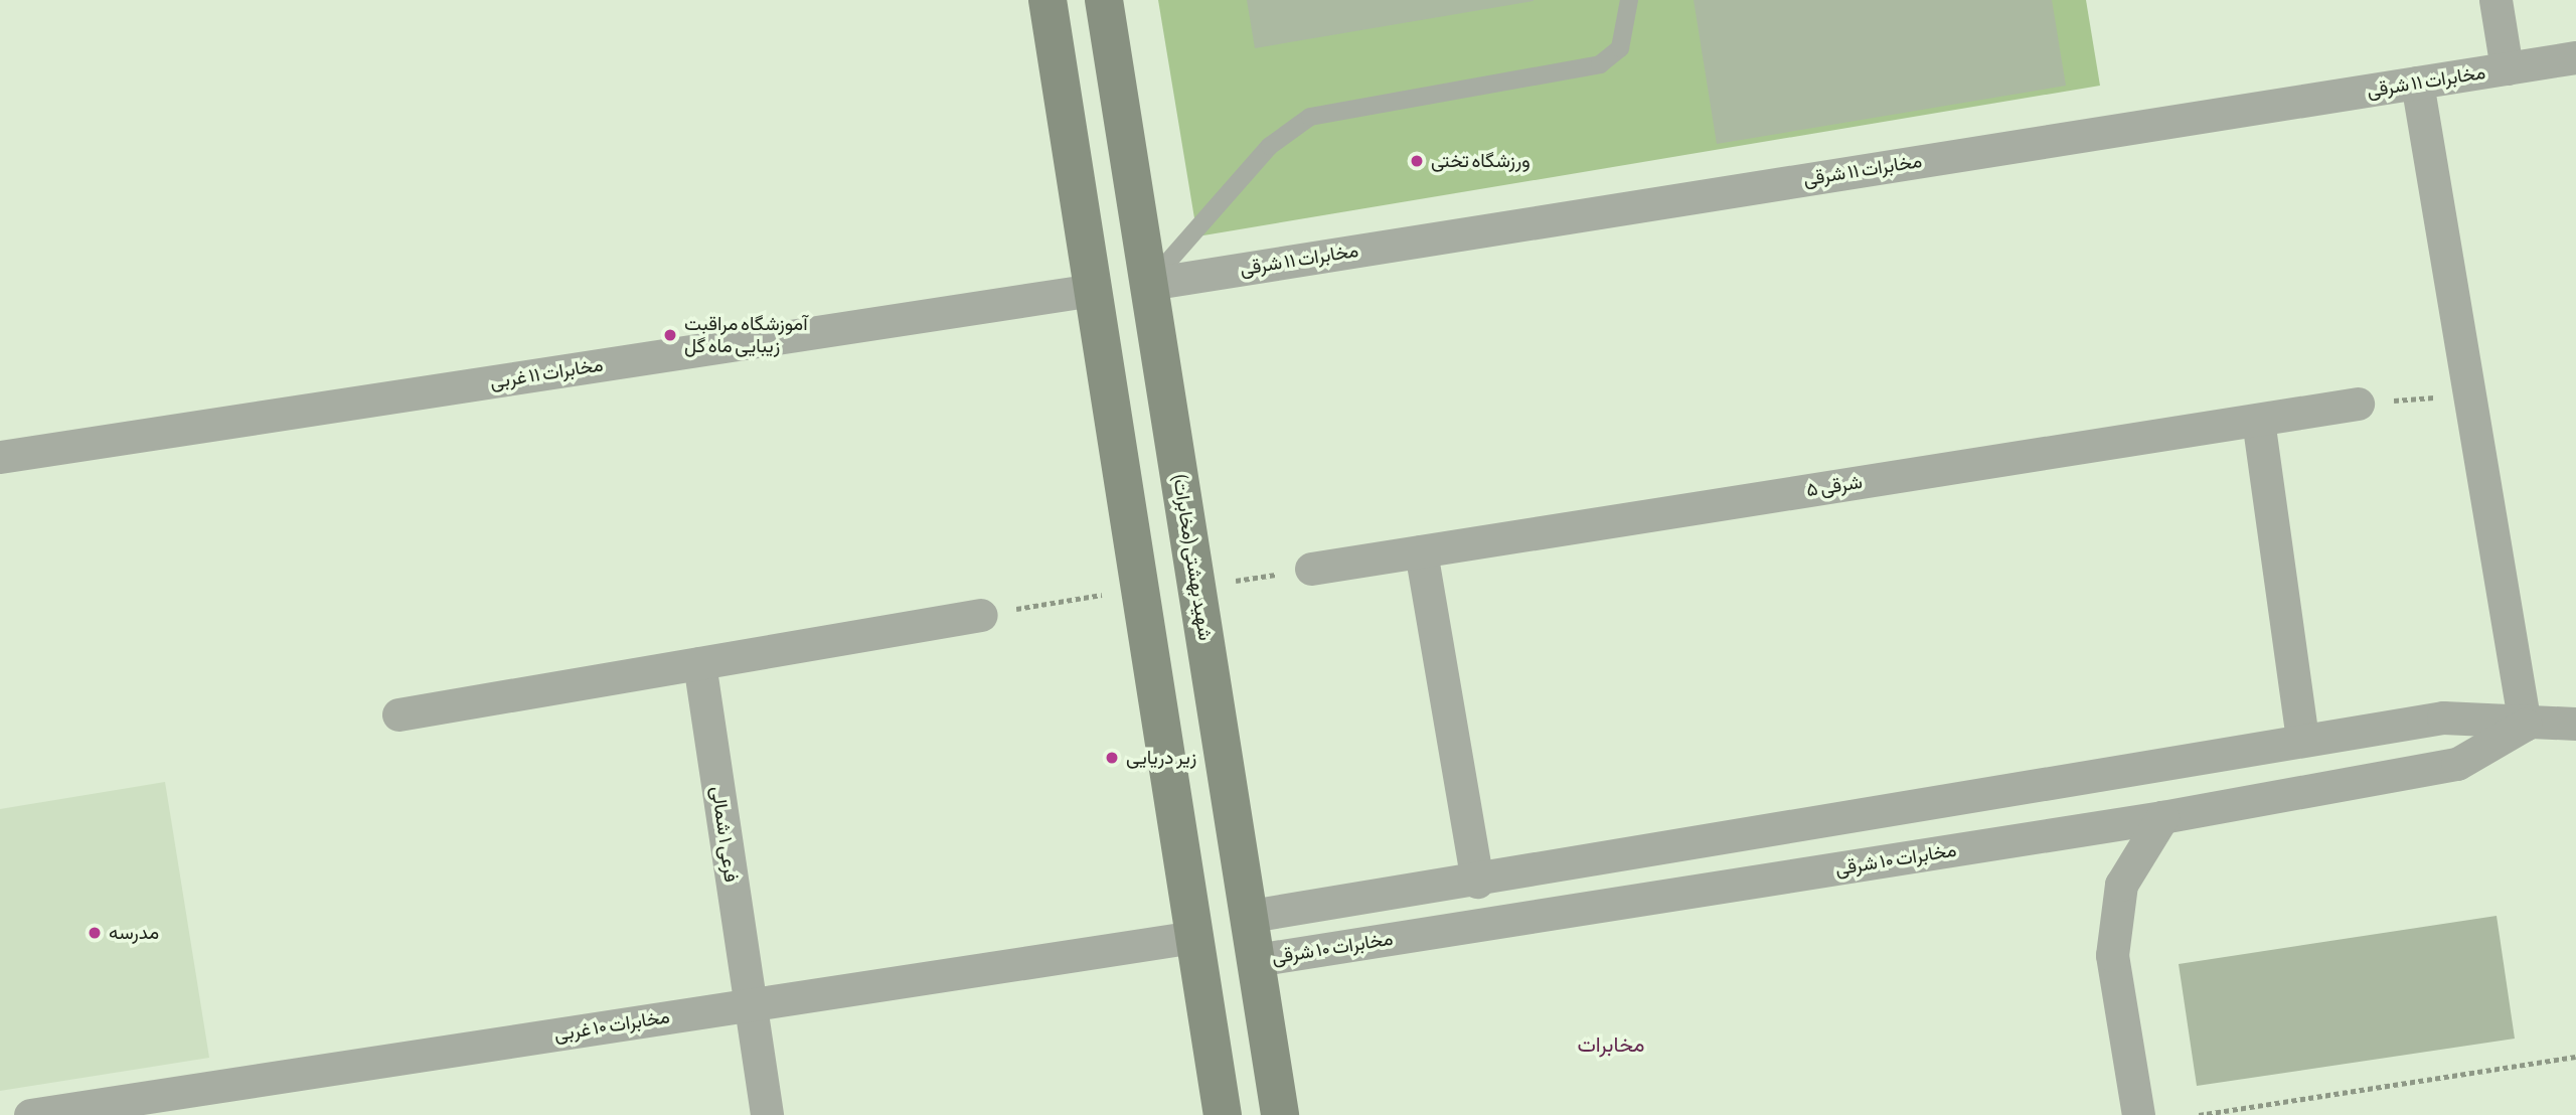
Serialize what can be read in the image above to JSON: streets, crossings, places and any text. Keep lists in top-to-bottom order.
{
  "streets": {
    "main road": ["شهید بهشتی (مخابرات)"],
    "street": [
      "مخابرات ۱۱ شرقی",
      "مخابرات ۱۱ غربی",
      "شرقی ۵",
      "فرعی ۱ شمالی",
      "مخابرات ۱۰ شرقی",
      "مخابرات ۱۰ غربی"
    ]
  },
  "crossings": [
    ["مخابرات ۱۱ شرقی", "شهید بهشتی (مخابرات)"],
    ["شهید بهشتی (مخابرات)", "مخابرات ۱۰ شرقی"],
    ["فرعی ۱ شمالی", "مخابرات ۱۰ غربی"]
  ],
  "districts": ["مخابرات"],
  "places": [
    "ورزشگاه تختی",
    "آموزشگاه مراقبت زیبایی ماه گل",
    "زیر دریایی",
    "مدرسه"
  ]
}
